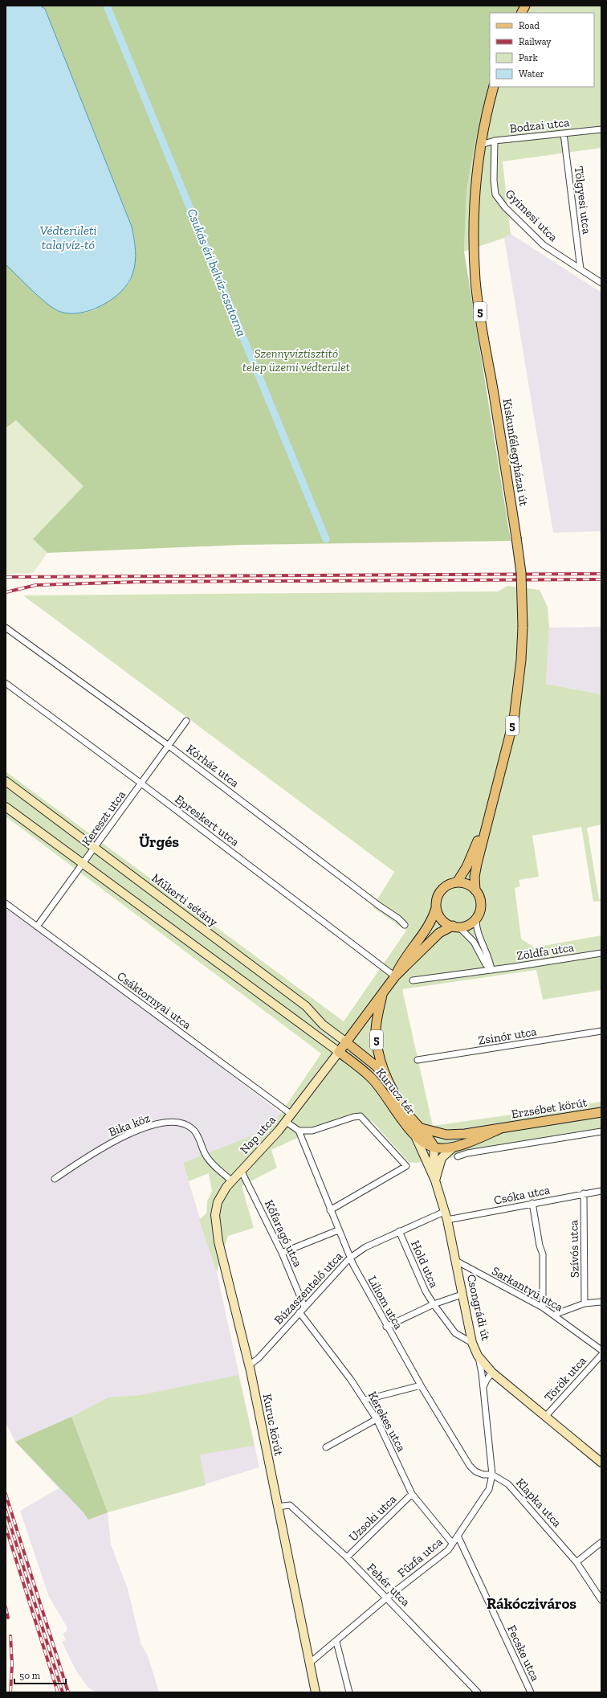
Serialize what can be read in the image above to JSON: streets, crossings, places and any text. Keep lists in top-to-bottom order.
{
  "streets": {
    "main road": [
      "5",
      "Kiskunfélegyházai út",
      "Kurucz tér",
      "Erzsébet körút"
    ],
    "street": [
      "Bodzai utca",
      "Tölgyesi utca",
      "Gyimesi utca",
      "Kórház utca",
      "Kereszt utca",
      "Epreskert utca",
      "Műkerti sétány",
      "Zöldfa utca",
      "Csáktornyai utca",
      "Zsinór utca",
      "Bika köz",
      "Nap utca",
      "Csóka utca",
      "Kőfaragó utca",
      "Szívós utca",
      "Hold utca",
      "Búzaszentelő utca",
      "Sarkantyú utca",
      "Liliom utca",
      "Csongrádi út",
      "Török utca",
      "Kerekes utca",
      "Kuruc körút",
      "Klapka utca",
      "Uzsoki utca",
      "Fűzfa utca",
      "Fehér utca",
      "Fecske utca"
    ]
  },
  "crossings": [
    ["Bodzai utca", "Tölgyesi utca"],
    ["Bodzai utca", "Gyimesi utca"],
    ["Bodzai utca", "Kiskunfélegyházai út"],
    ["Tölgyesi utca", "Gyimesi utca"],
    ["5", "Kiskunfélegyházai út"],
    ["5", "Epreskert utca"],
    ["5", "Műkerti sétány"],
    ["5", "Kurucz tér"],
    ["Kórház utca", "Kereszt utca"],
    ["Kereszt utca", "Epreskert utca"],
    ["Kereszt utca", "Műkerti sétány"],
    ["Kereszt utca", "Csáktornyai utca"],
    ["Csáktornyai utca", "Nap utca"],
    ["Kurucz tér", "Erzsébet körút"],
    ["Kurucz tér", "Csongrádi út"],
    ["Erzsébet körút", "Csongrádi út"],
    ["Bika köz", "Kuruc körút"],
    ["Nap utca", "Kőfaragó utca"],
    ["Nap utca", "Kuruc körút"],
    ["Csóka utca", "Szívós utca"],
    ["Csóka utca", "Csongrádi út"],
    ["Kőfaragó utca", "Búzaszentelő utca"],
    ["Kőfaragó utca", "Kuruc körút"],
    ["Hold utca", "Búzaszentelő utca"],
    ["Hold utca", "Csongrádi út"],
    ["Búzaszentelő utca", "Liliom utca"],
    ["Búzaszentelő utca", "Csongrádi út"],
    ["Búzaszentelő utca", "Kerekes utca"],
    ["Búzaszentelő utca", "Kuruc körút"],
    ["Sarkantyú utca", "Csongrádi út"],
    ["Liliom utca", "Klapka utca"],
    ["Liliom utca", "Fűzfa utca"],
    ["Csongrádi út", "Török utca"],
    ["Kerekes utca", "Uzsoki utca"],
    ["Kerekes utca", "Fűzfa utca"],
    ["Kuruc körút", "Fűzfa utca"],
    ["Kuruc körút", "Fehér utca"],
    ["Klapka utca", "Fűzfa utca"],
    ["Uzsoki utca", "Fehér utca"],
    ["Fűzfa utca", "Fehér utca"],
    ["Fűzfa utca", "Fecske utca"]
  ],
  "districts": ["Ürgés", "Rákócziváros"],
  "water": ["Védterületi talajvíz-tó", "Csukás éri belvíz-csatorna"],
  "parks": ["Szennyvíztisztító telep üzemi védterület"],
  "legend": [
    "Road",
    "Railway",
    "Park",
    "Water"
  ],
  "scale_bar": "50 m"
}
